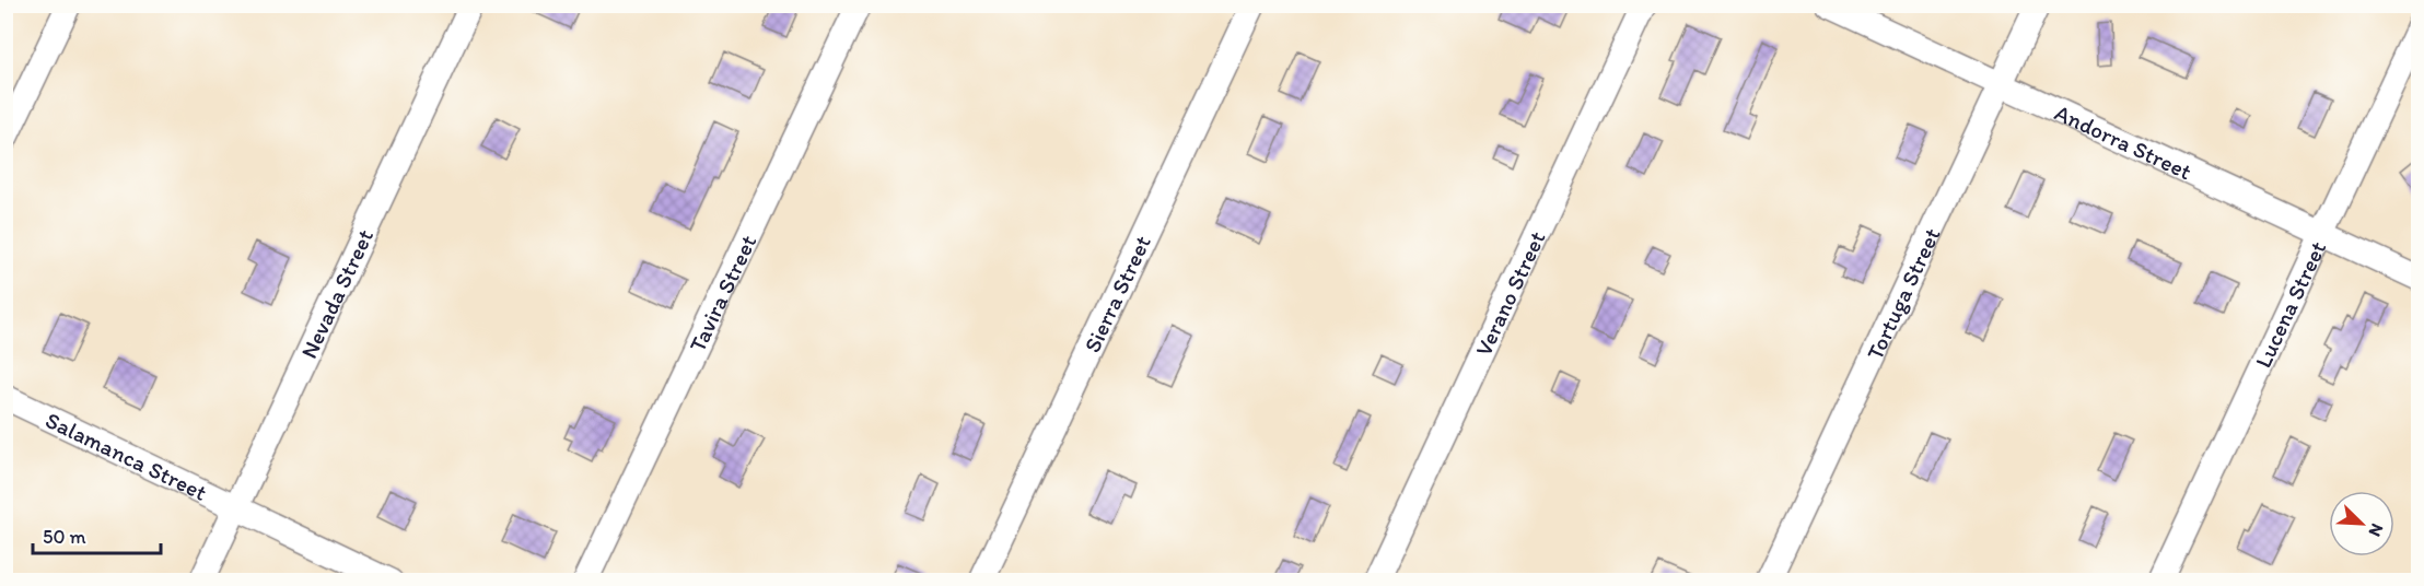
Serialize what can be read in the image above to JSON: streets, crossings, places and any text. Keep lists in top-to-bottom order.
{
  "streets": {
    "street": [
      "Andorra Street",
      "Nevada Street",
      "Tavira Street",
      "Sierra Street",
      "Verano Street",
      "Tortuga Street",
      "Lucena Street",
      "Salamanca Street"
    ]
  },
  "crossings": [
    ["Andorra Street", "Tortuga Street"],
    ["Andorra Street", "Lucena Street"],
    ["Nevada Street", "Salamanca Street"]
  ],
  "scale_bar": "50 m",
  "north": "bottom right"
}
